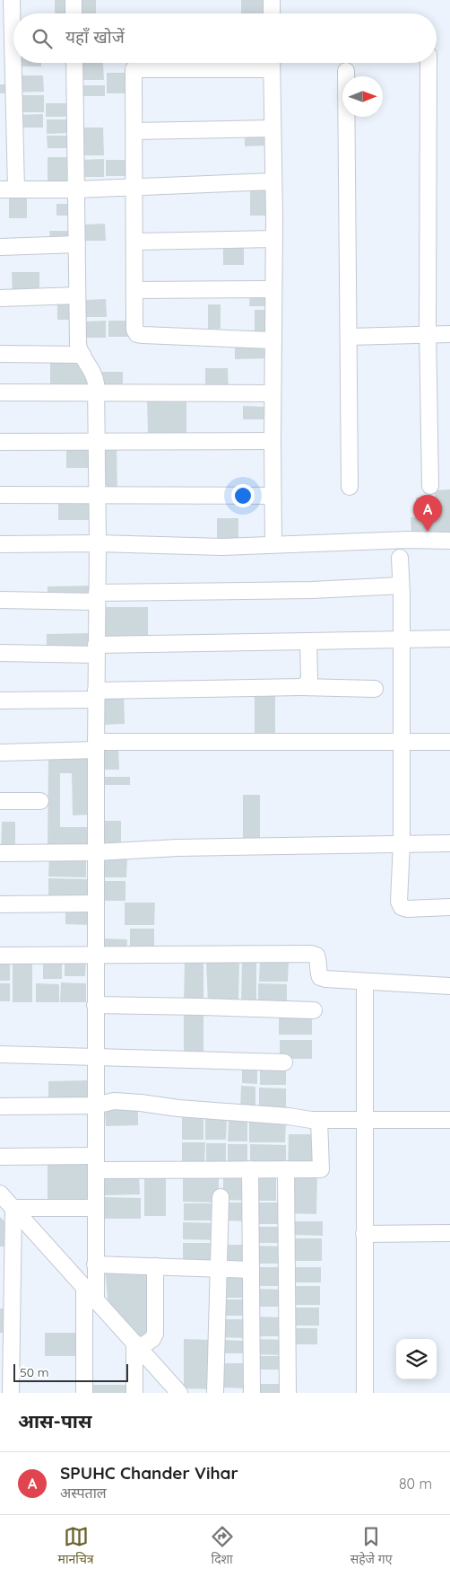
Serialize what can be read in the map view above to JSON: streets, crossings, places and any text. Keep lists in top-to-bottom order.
{
  "scale_bar": "50 m",
  "north": "right",
  "page": {
    "search": "यहाँ खोजें",
    "pins": "A",
    "scale": "50 m",
    "heading": "आस-पास",
    "list": [
      {
        "mark": "A",
        "name": "SPUHC Chander Vihar",
        "note": "अस्पताल",
        "value": "80 m"
      }
    ],
    "nav": ["मानचित्र", "दिशा", "सहेजे गए"]
  }
}
